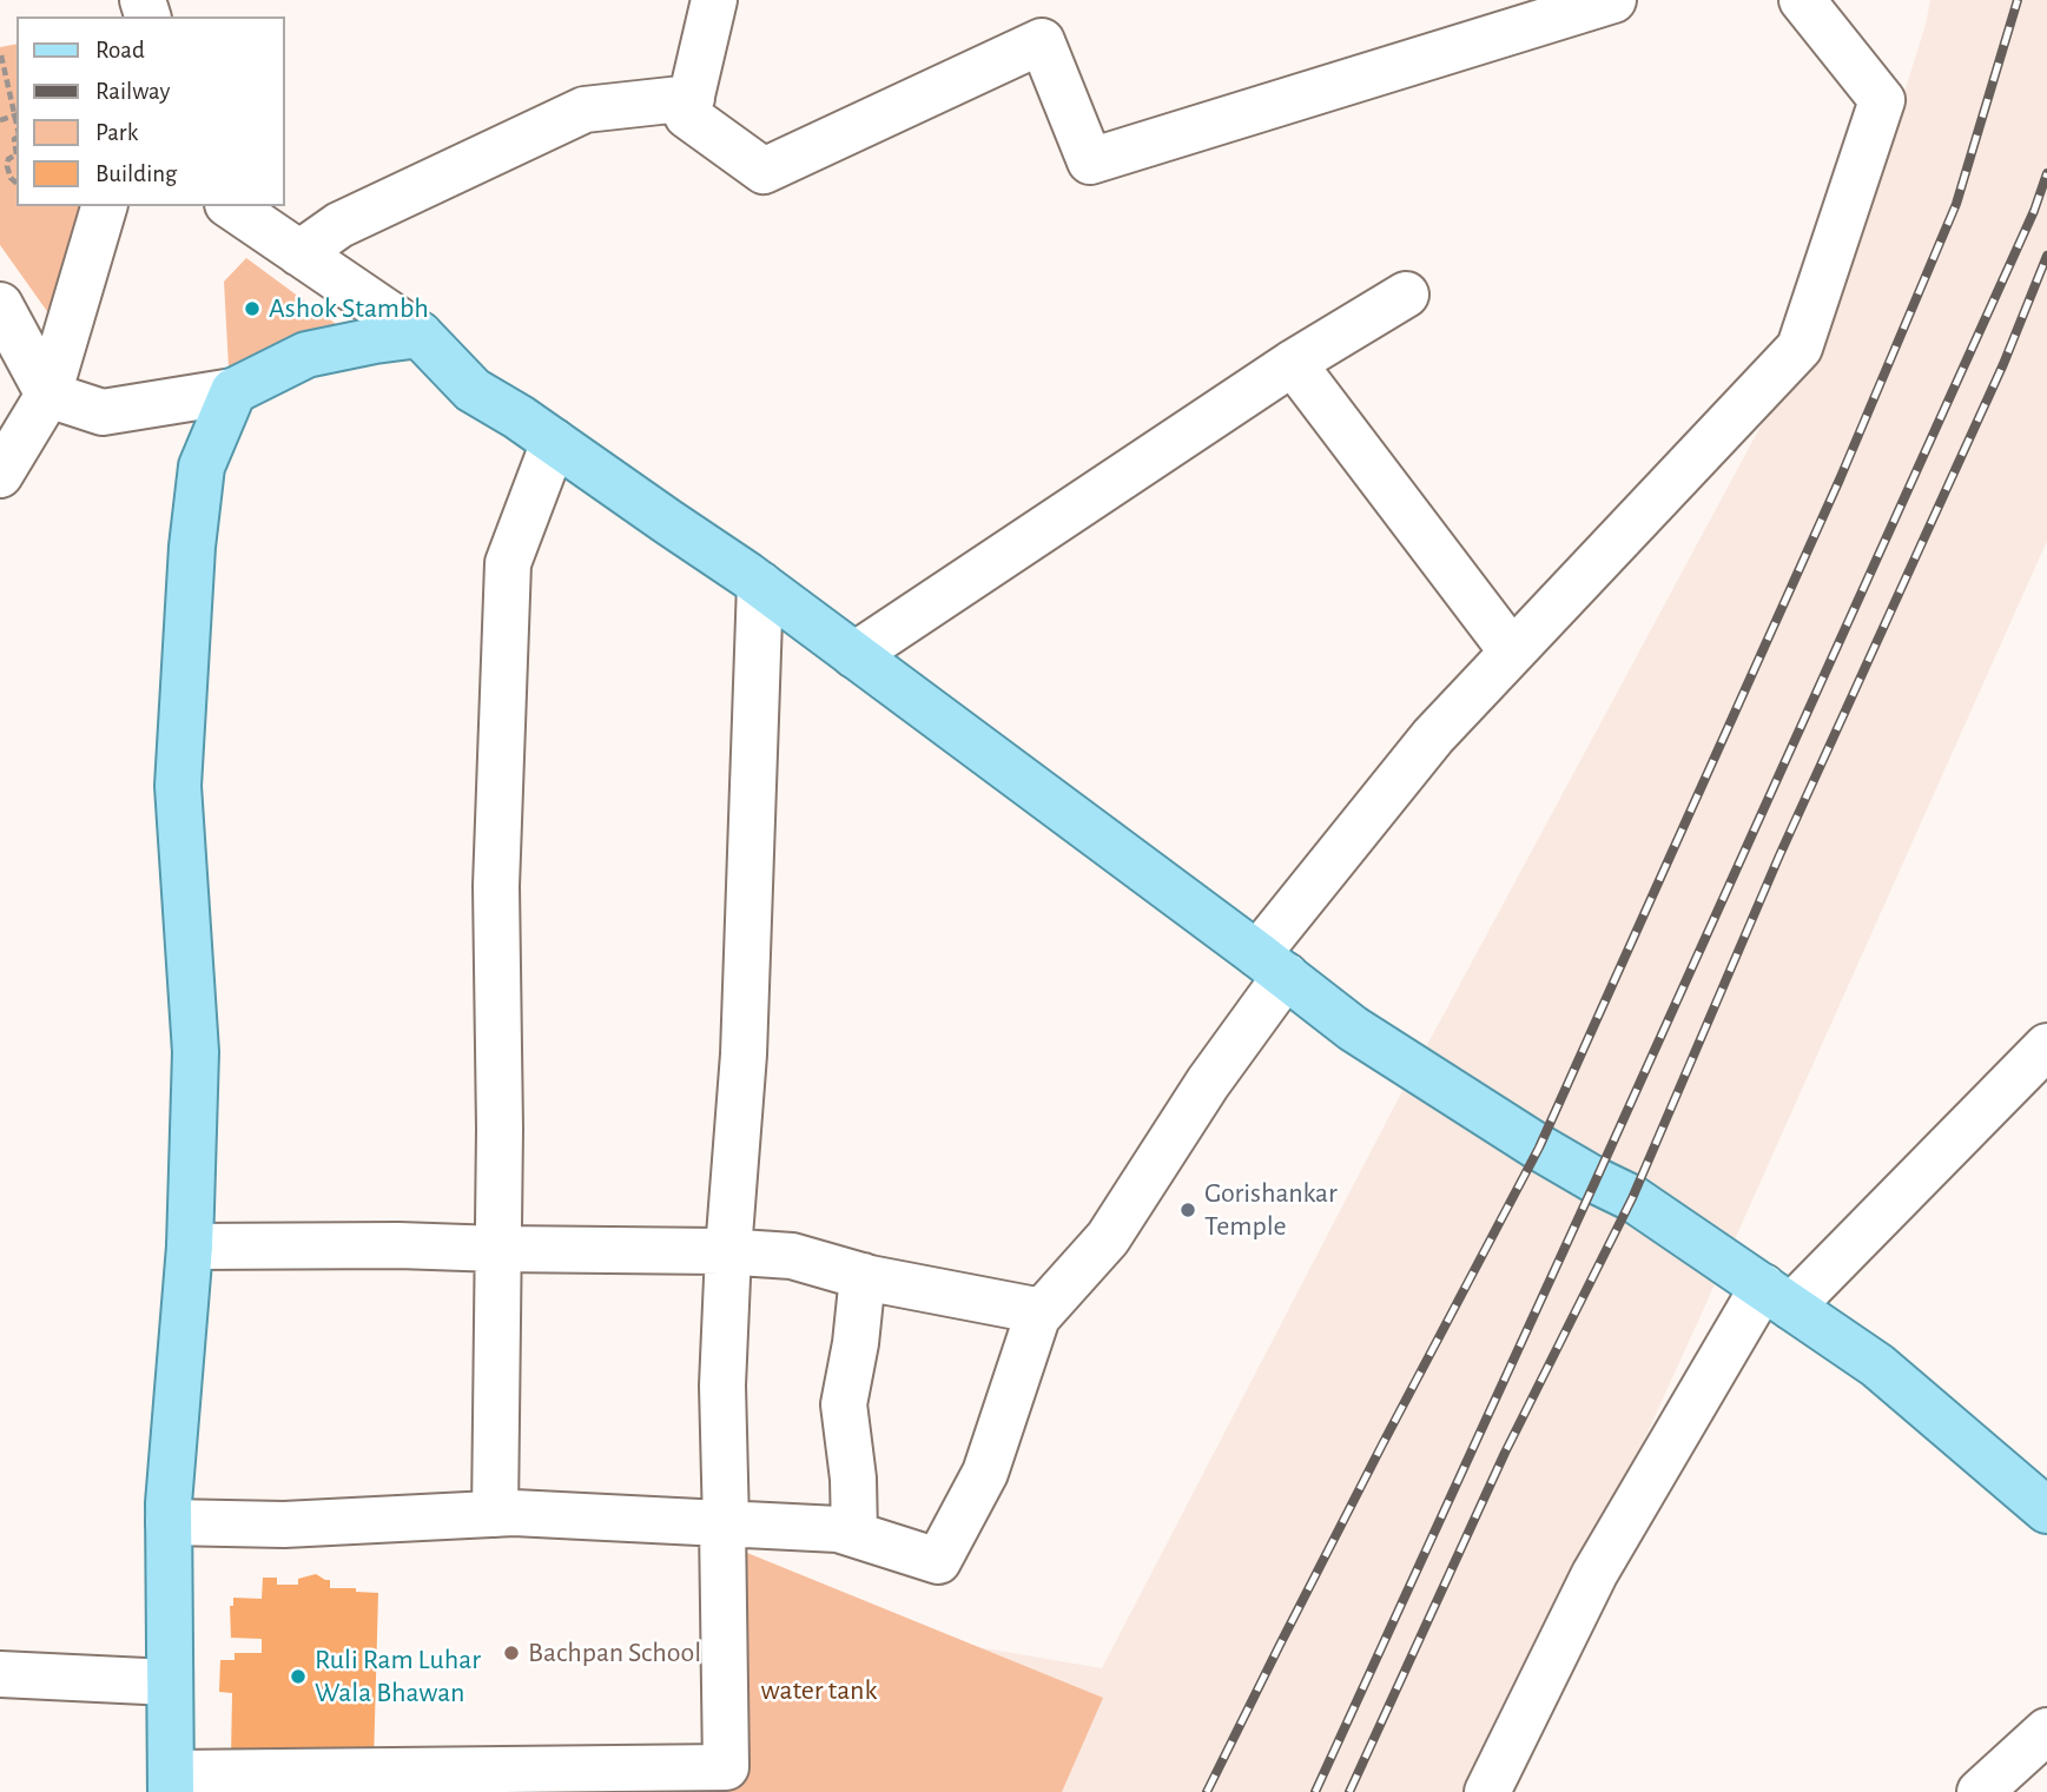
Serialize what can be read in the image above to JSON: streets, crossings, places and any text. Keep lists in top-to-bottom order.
{
  "parks": ["water tank"],
  "places": [
    "Ashok Stambh",
    "Gorishankar Temple",
    "Bachpan School",
    "Ruli Ram Luhar Wala Bhawan"
  ],
  "legend": [
    "Road",
    "Railway",
    "Park",
    "Building"
  ]
}
